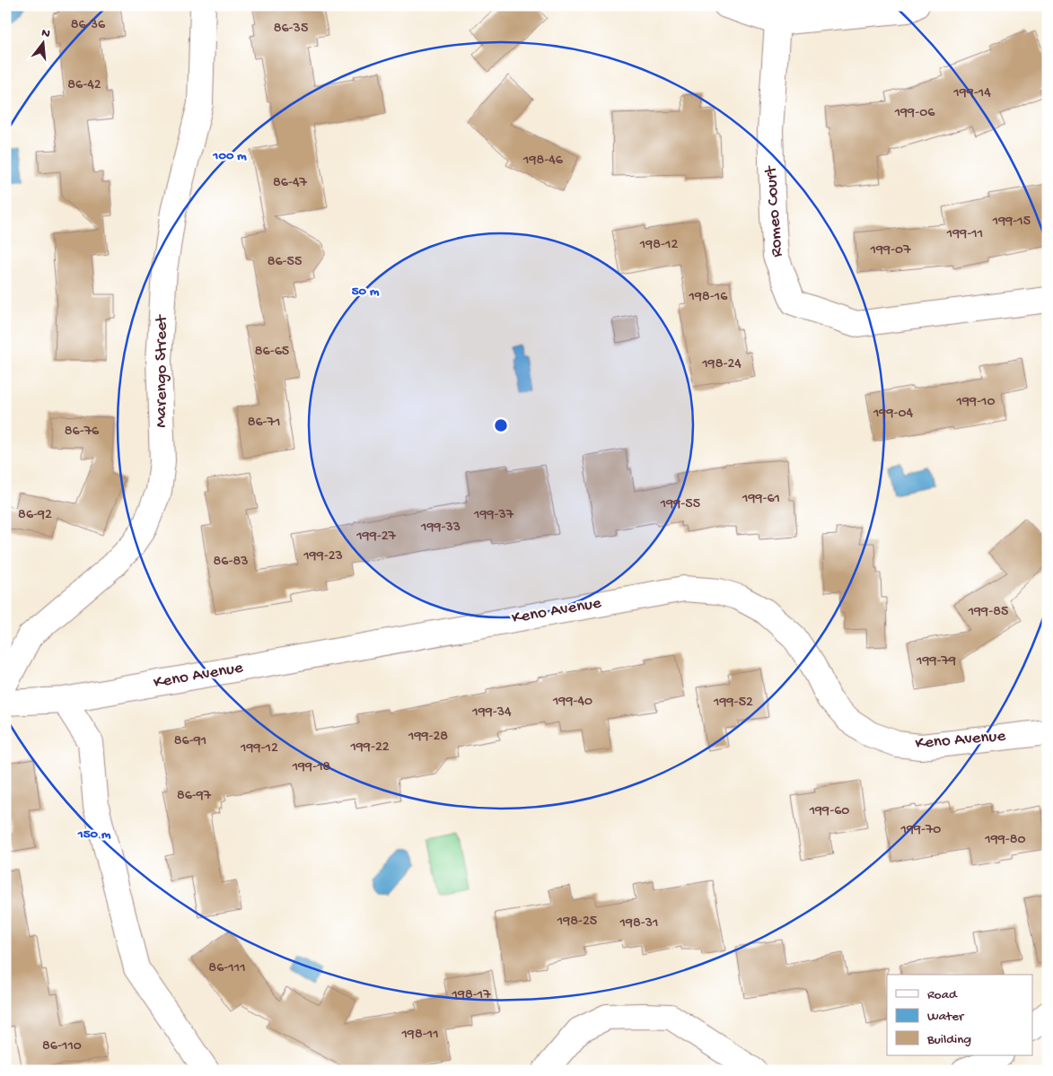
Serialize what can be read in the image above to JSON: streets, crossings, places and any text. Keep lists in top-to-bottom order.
{
  "streets": {
    "street": ["Romeo Court", "Marengo Street", "Keno Avenue"]
  },
  "house_numbers": [
    "86-36",
    "86-35",
    "86-42",
    "199-14",
    "199-06",
    "198-46",
    "86-47",
    "199-15",
    "199-11",
    "198-12",
    "199-07",
    "86-55",
    "198-16",
    "86-65",
    "198-24",
    "199-10",
    "199-04",
    "86-71",
    "86-76",
    "199-61",
    "199-55",
    "86-92",
    "199-37",
    "199-33",
    "199-27",
    "199-23",
    "86-83",
    "199-85",
    "199-79",
    "199-40",
    "199-52",
    "199-34",
    "199-28",
    "86-91",
    "199-22",
    "199-12",
    "199-18",
    "86-97",
    "199-60",
    "199-70",
    "199-80",
    "198-25",
    "198-31",
    "86-111",
    "198-17",
    "198-11",
    "86-110"
  ],
  "legend": ["Road", "Water", "Building"],
  "north": "top",
  "rings": ["100 m", "50 m", "150 m"]
}
